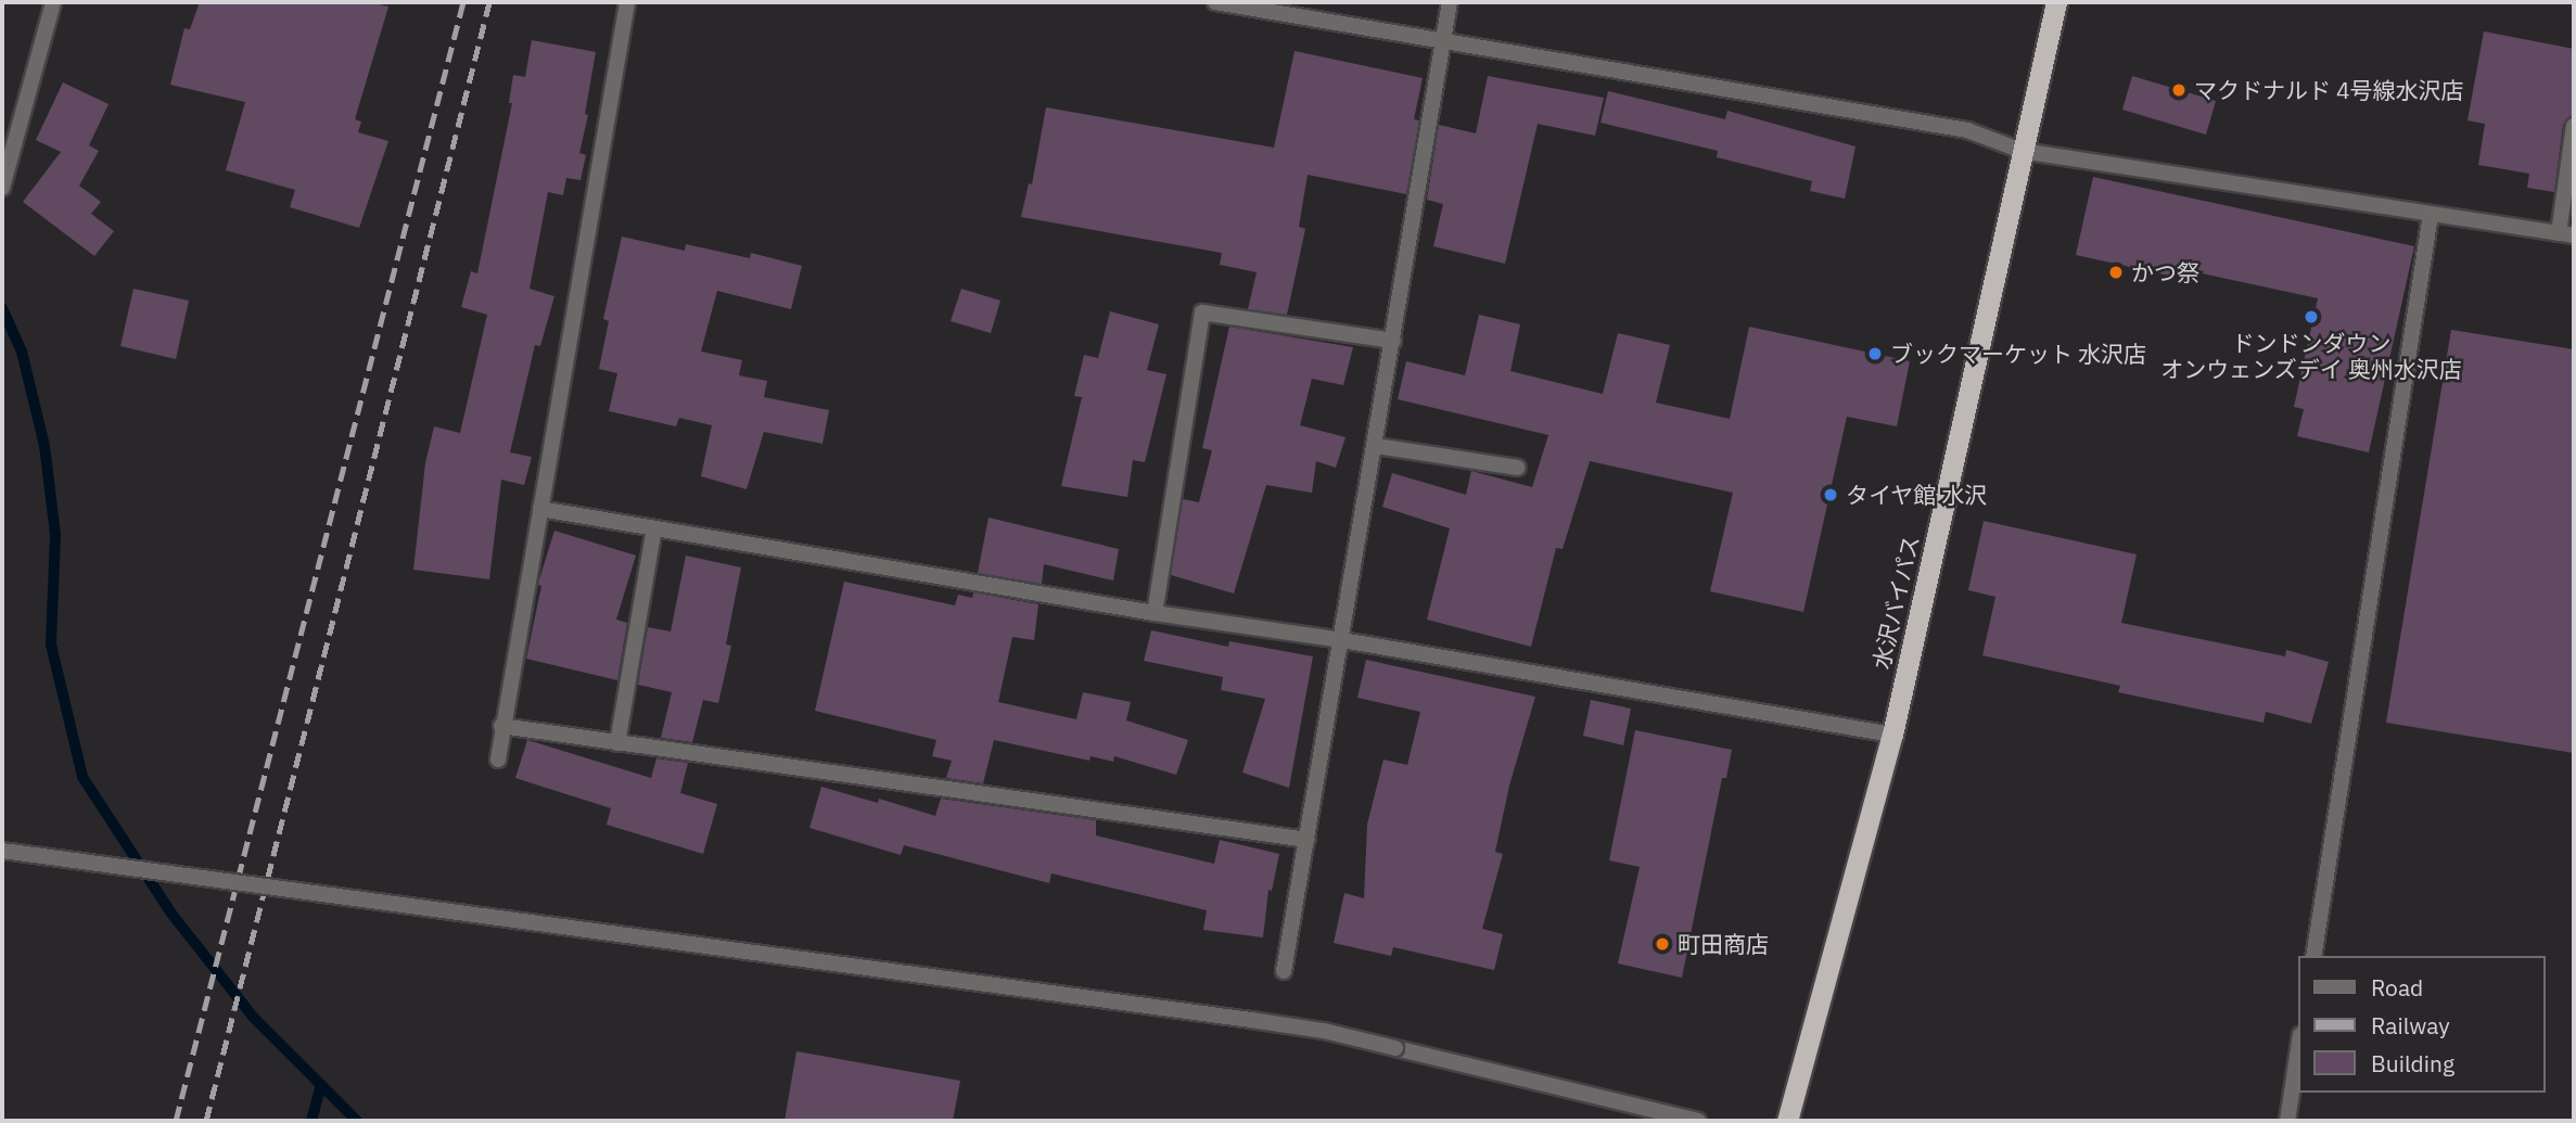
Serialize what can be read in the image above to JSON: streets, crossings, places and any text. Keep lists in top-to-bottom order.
{
  "streets": {
    "highway": ["水沢バイパス"]
  },
  "places": [
    "マクドナルド 4号線水沢店",
    "かつ祭",
    "ドンドンダウン オンウェンズデイ 奥州水沢店",
    "ブックマーケット 水沢店",
    "タイヤ館 水沢",
    "町田商店"
  ],
  "legend": ["Road", "Railway", "Building"]
}
